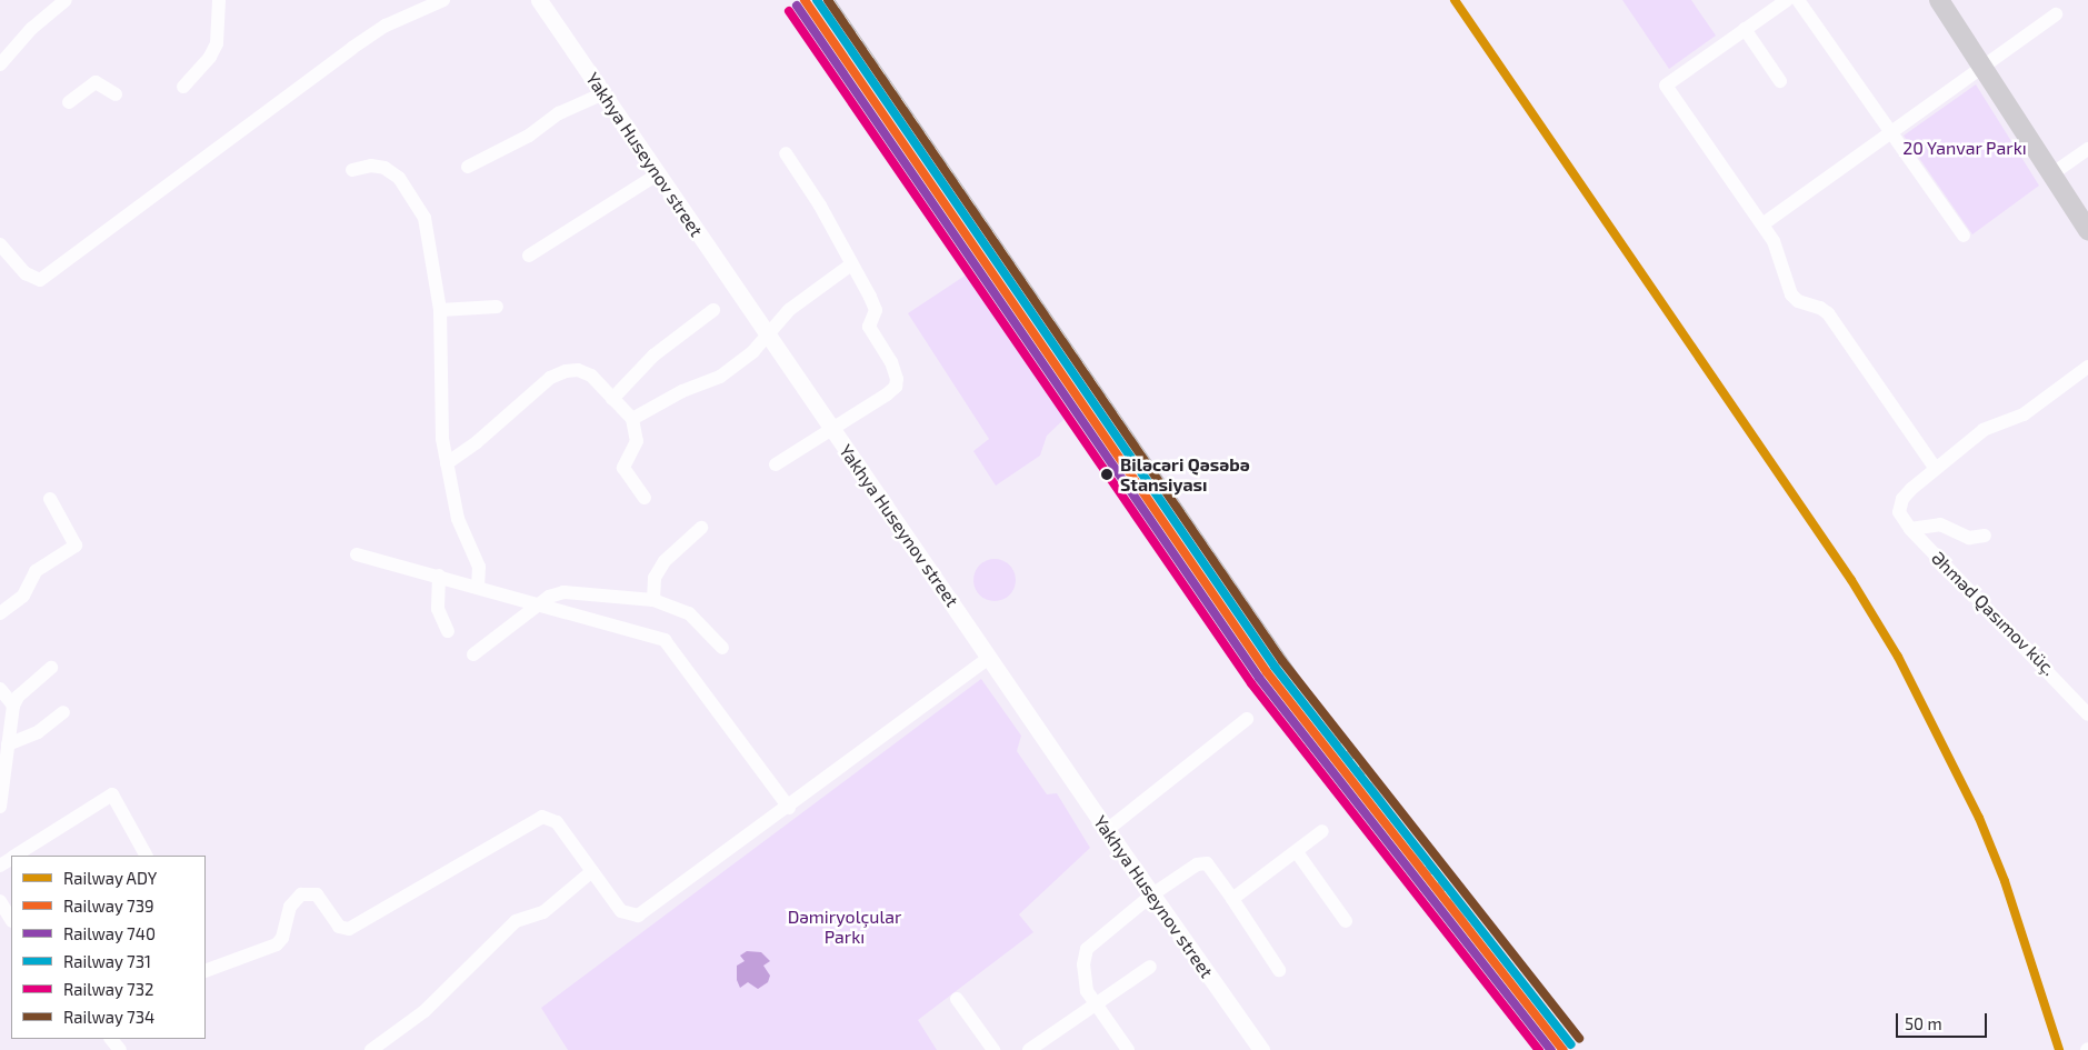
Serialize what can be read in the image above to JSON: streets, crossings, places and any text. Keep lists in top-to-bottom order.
{
  "streets": {
    "street": ["Yakhya Huseynov street", "Əhməd Qasımov küç."]
  },
  "parks": ["20 Yanvar Parkı", "Dəmiryolçular Parkı"],
  "places": ["Biləcəri Qəsəbə Stansiyası"],
  "lines": [
    "rail line ADY",
    "rail line 739",
    "rail line 731",
    "rail line 734",
    "rail line 740",
    "rail line 732"
  ],
  "legend": [
    "Railway ADY",
    "Railway 739",
    "Railway 740",
    "Railway 731",
    "Railway 732",
    "Railway 734"
  ],
  "scale_bar": "50 m"
}
